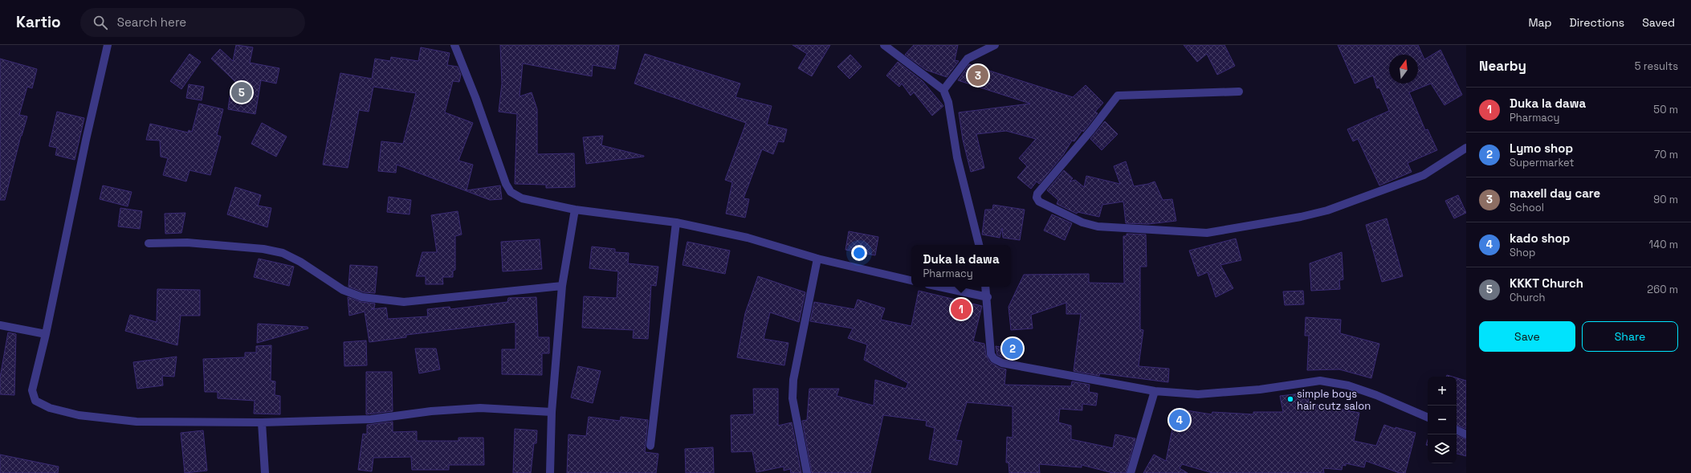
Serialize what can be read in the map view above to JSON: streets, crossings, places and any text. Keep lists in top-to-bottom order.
{
  "places": ["simple boys hair cutz salon"],
  "north": "top",
  "page": {
    "header": "Kartio",
    "search": "Search here",
    "nav": ["Map", "Directions", "Saved"],
    "heading": ["Nearby", "5 results"],
    "pins": [
      "3",
      "5",
      "1",
      "2",
      "4"
    ],
    "list": [
      {
        "mark": "1",
        "name": "Duka la dawa",
        "note": "Pharmacy",
        "value": "50 m"
      },
      {
        "mark": "2",
        "name": "Lymo shop",
        "note": "Supermarket",
        "value": "70 m"
      },
      {
        "mark": "3",
        "name": "maxell day care",
        "note": "School",
        "value": "90 m"
      },
      {
        "mark": "4",
        "name": "kado shop",
        "note": "Shop",
        "value": "140 m"
      },
      {
        "mark": "5",
        "name": "KKKT Church",
        "note": "Church",
        "value": "260 m"
      }
    ],
    "popup": ["Duka la dawa", "Pharmacy"],
    "buttons": ["Save", "Share"],
    "map_buttons": ["+", "−"]
  }
}
